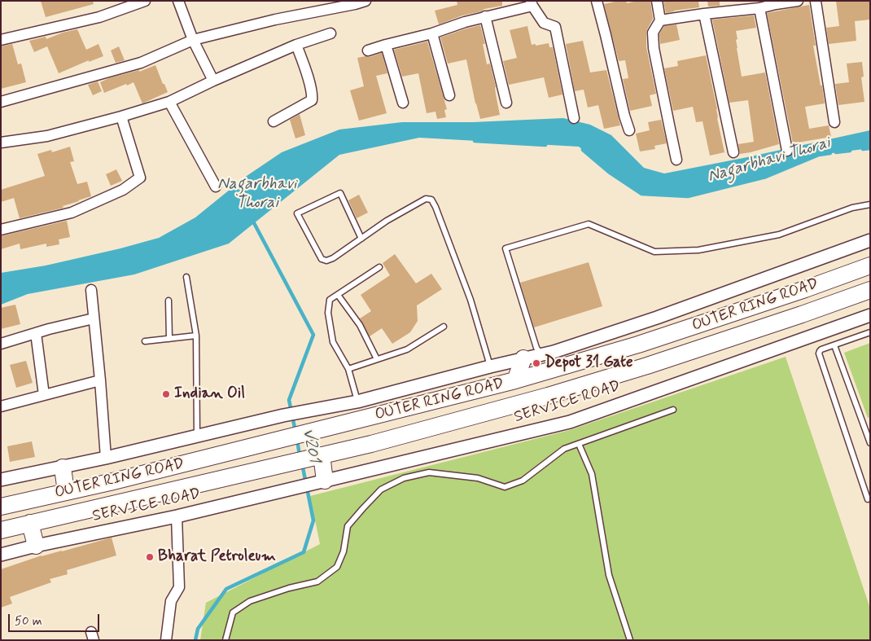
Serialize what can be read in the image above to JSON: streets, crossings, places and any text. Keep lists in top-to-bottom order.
{
  "streets": {
    "highway": ["OUTER RING ROAD"],
    "street": ["SERVICE ROAD"]
  },
  "water": ["Nagarbhavi Thorai", "V201"],
  "places": ["Depot 31 Gate", "Indian Oil", "Bharat Petroleum"],
  "scale_bar": "50 m"
}
